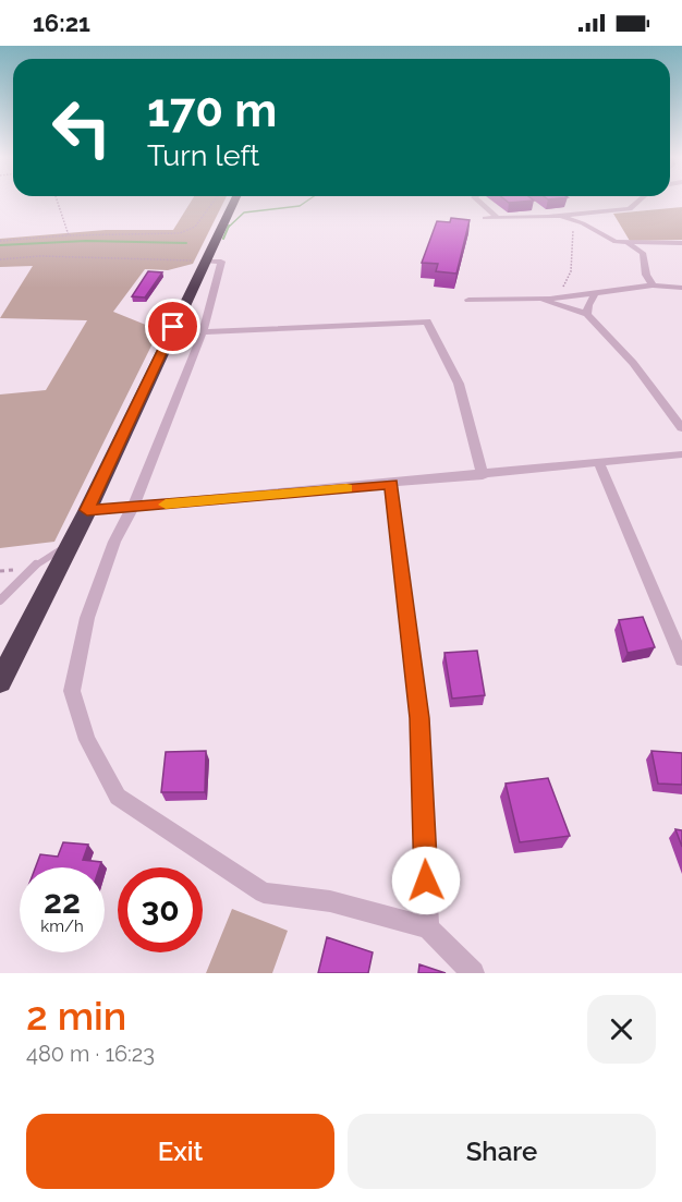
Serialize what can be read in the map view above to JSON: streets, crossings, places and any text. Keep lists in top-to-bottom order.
{
  "page": {
    "status": "16:21",
    "turn": ["170 m", "Turn left"],
    "speed": "22 km/h",
    "limit": "30",
    "heading": ["2 min", "480 m · 16:23"],
    "buttons": ["Exit", "Share"]
  }
}
